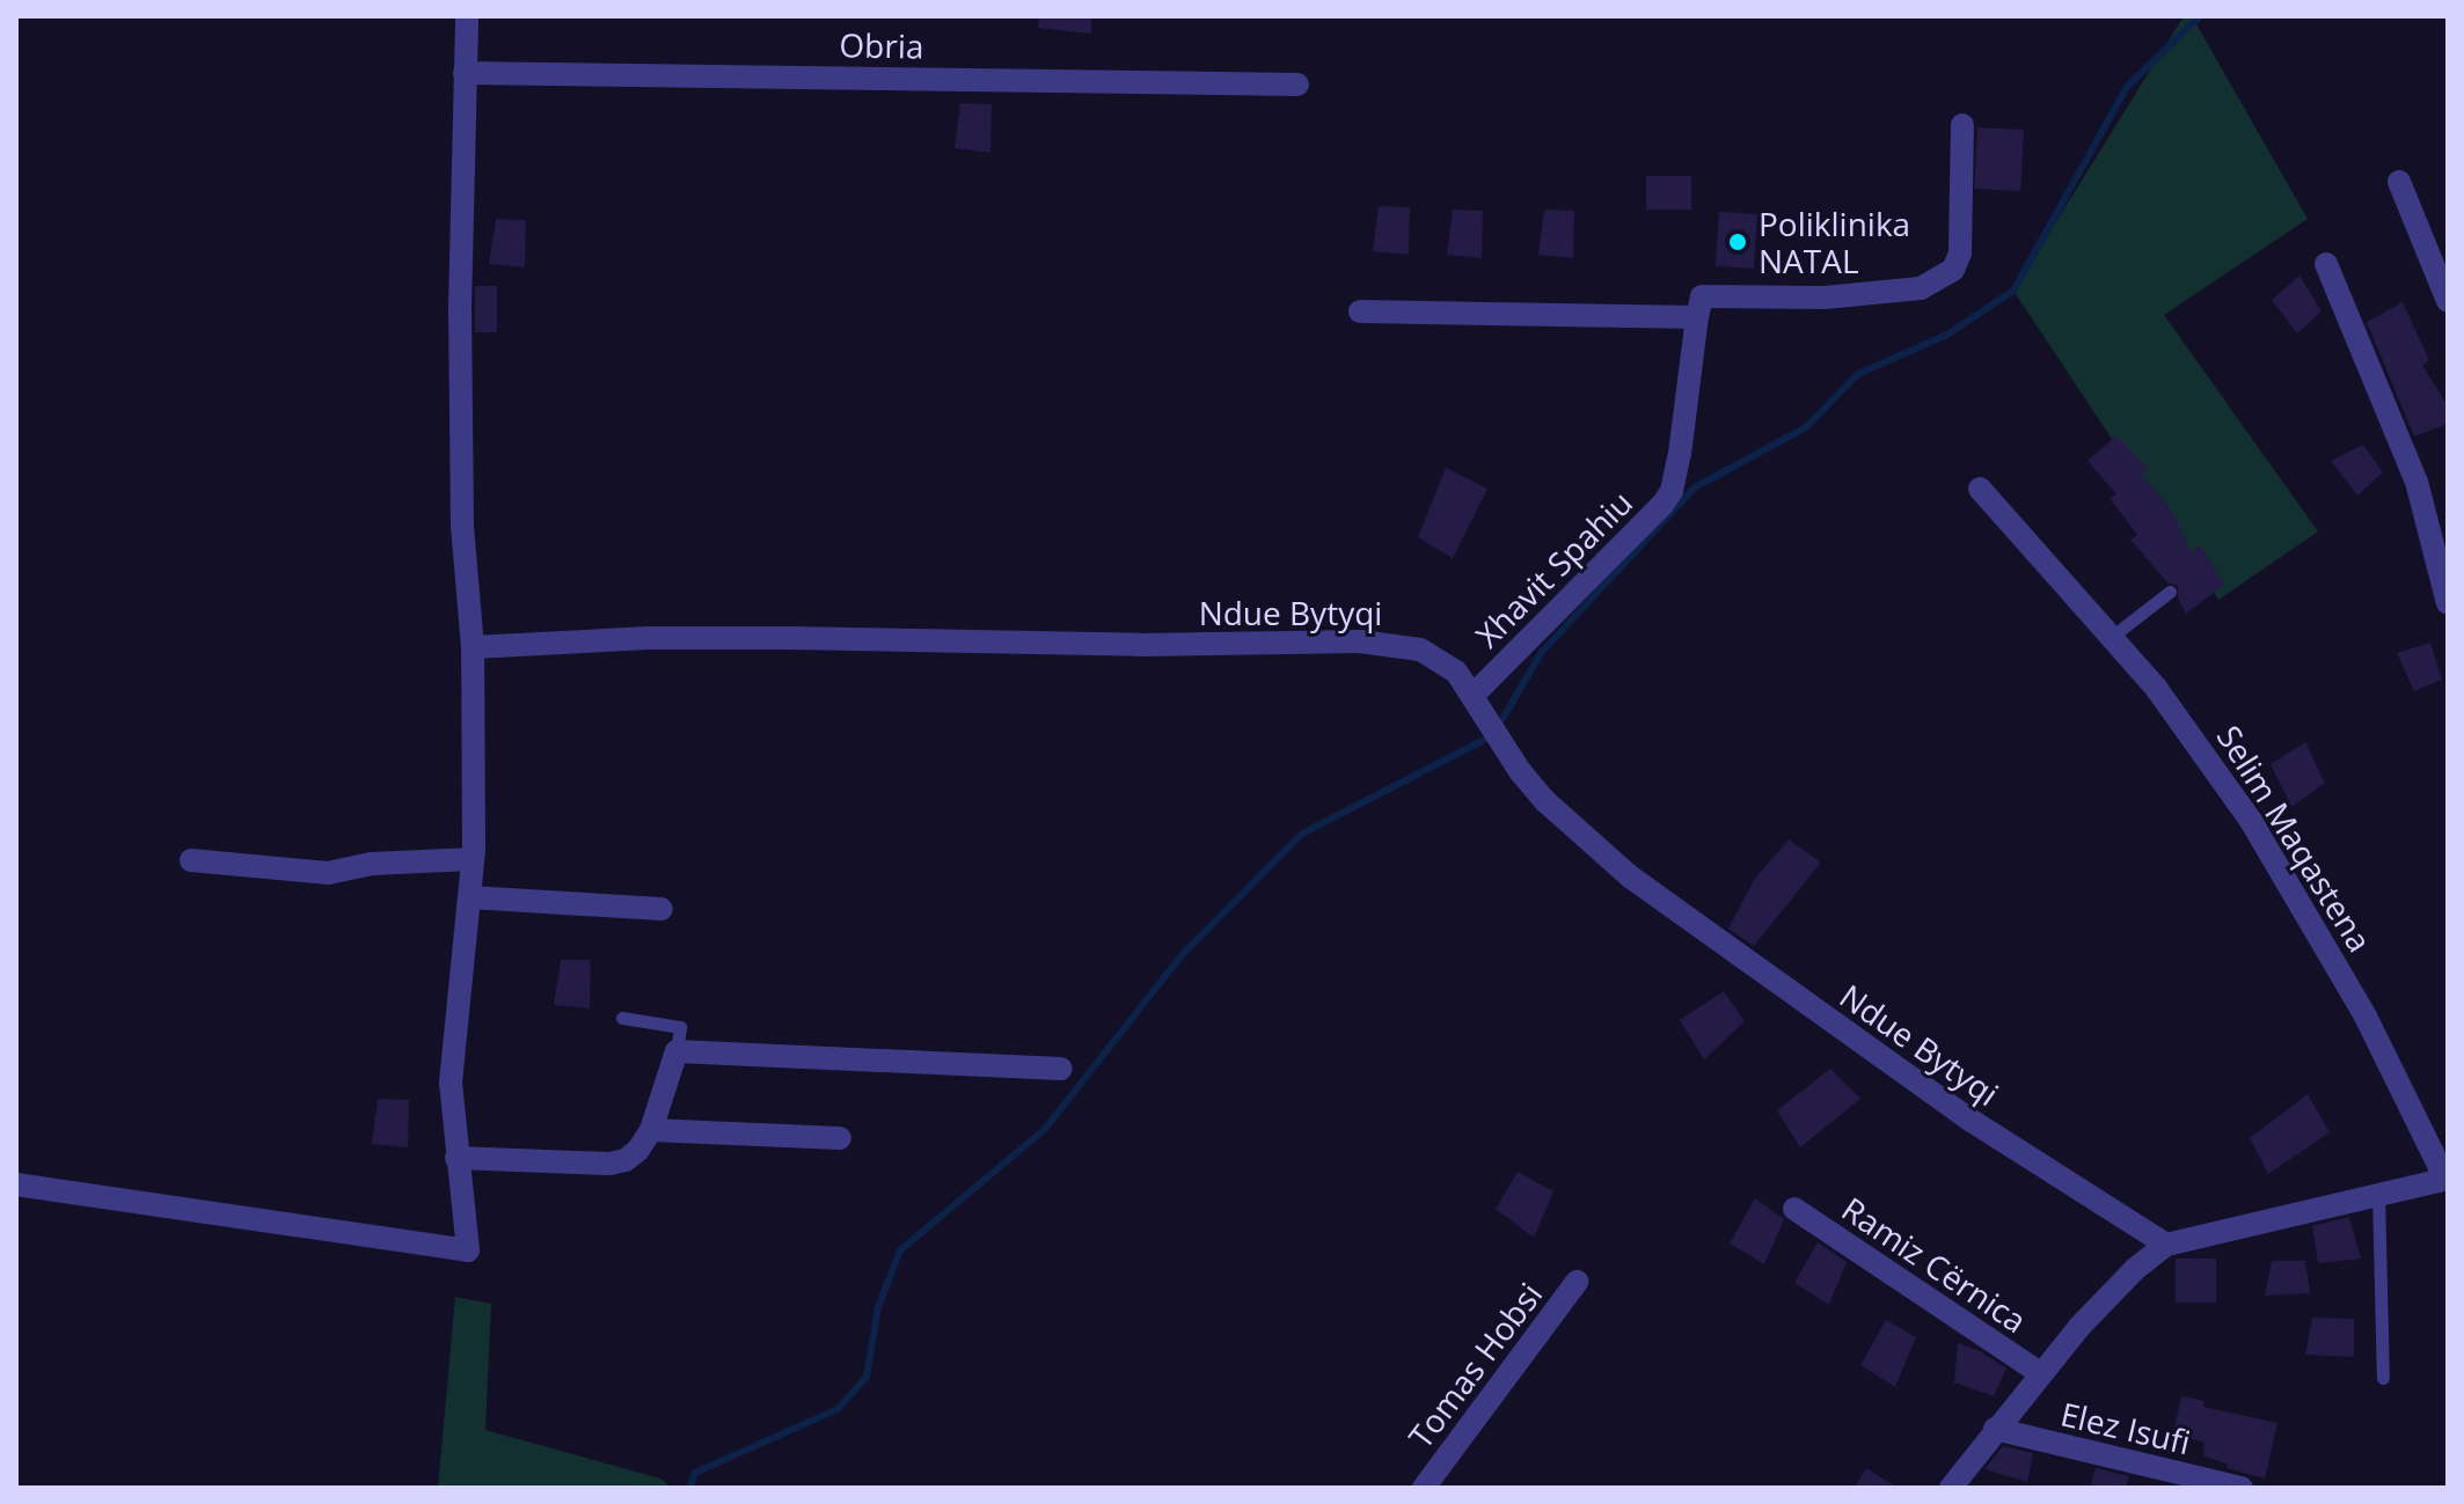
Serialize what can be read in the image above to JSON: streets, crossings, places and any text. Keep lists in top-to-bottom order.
{
  "streets": {
    "street": [
      "Obria",
      "Xhavit Spahiu",
      "Ndue Bytyqi",
      "Selim Maqastena",
      "Ramiz Cërnica",
      "Tomas Hobsi",
      "Elez Isufi"
    ]
  },
  "crossings": [
    ["Xhavit Spahiu", "Ndue Bytyqi"],
    ["Ndue Bytyqi", "Ramiz Cërnica"],
    ["Selim Maqastena", "Ramiz Cërnica"],
    ["Ramiz Cërnica", "Elez Isufi"]
  ],
  "places": ["Poliklinika NATAL"]
}
